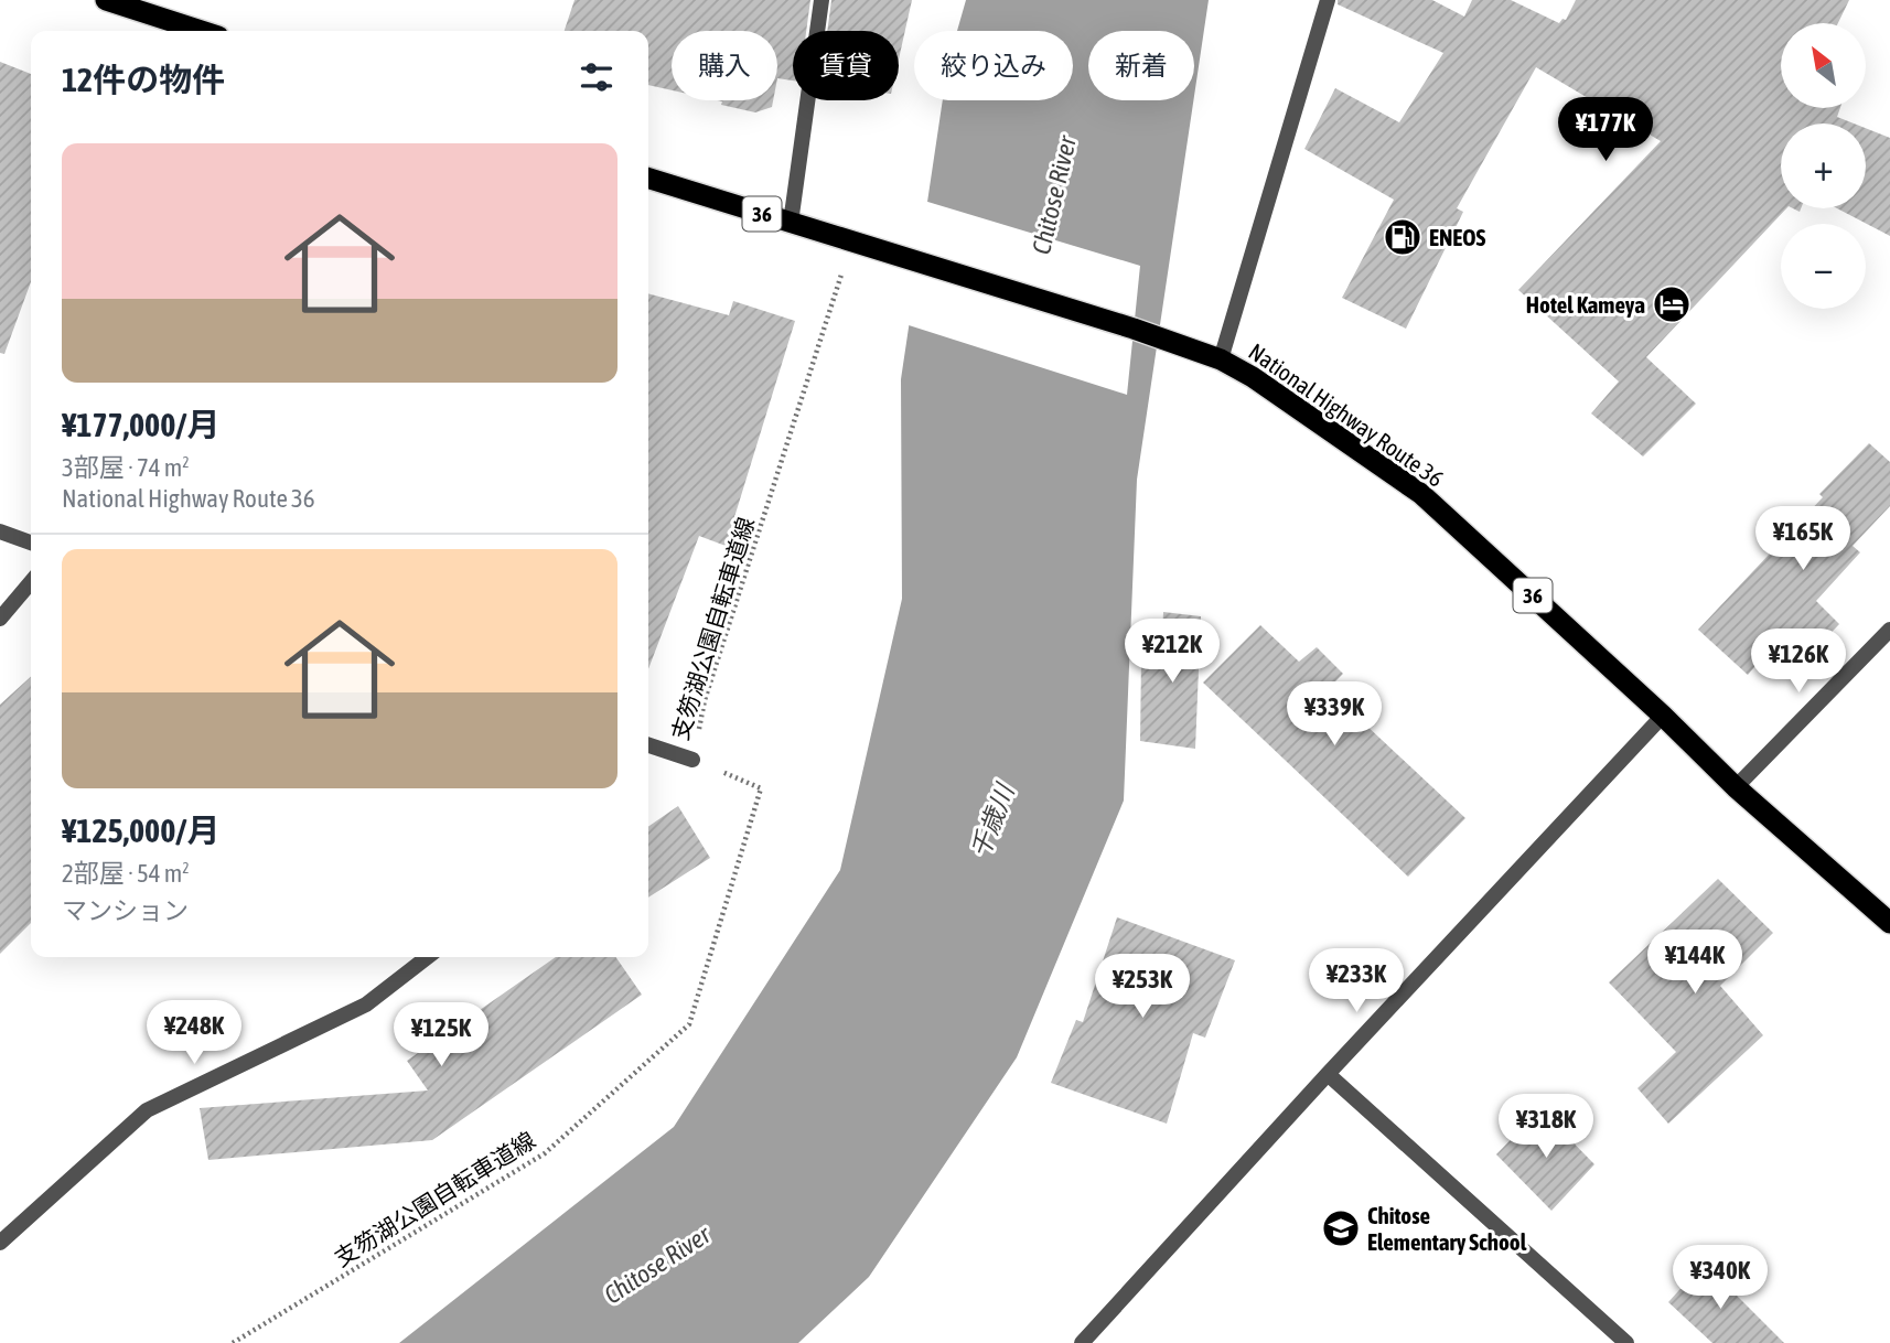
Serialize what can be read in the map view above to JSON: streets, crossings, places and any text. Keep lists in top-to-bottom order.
{
  "streets": {
    "highway": ["36", "National Highway Route 36"],
    "path": ["支笏湖公園自転車道線"]
  },
  "crossings": [
    ["National Highway Route 36", "支笏湖公園自転車道線"]
  ],
  "water": ["Chitose River", "千歳川"],
  "places": {
    "fuel station": ["ENEOS"],
    "hotel": ["Hotel Kameya"],
    "school or university": ["Chitose Elementary School"]
  },
  "north": "top left",
  "page": {
    "map_buttons": ["+", "−"],
    "chip": [
      "購入",
      "賃貸",
      "絞り込み",
      "新着"
    ],
    "heading": "12件の物件",
    "price": [
      "¥177K",
      "¥165K",
      "¥212K",
      "¥126K",
      "¥339K",
      "¥144K",
      "¥233K",
      "¥253K",
      "¥248K",
      "¥125K",
      "¥318K",
      "¥340K"
    ],
    "list": [
      {
        "name": "¥177,000/月",
        "note": "3部屋 · 74 m² · National Highway Route 36"
      },
      {
        "name": "¥125,000/月",
        "note": "2部屋 · 54 m² · マンション"
      }
    ]
  }
}
